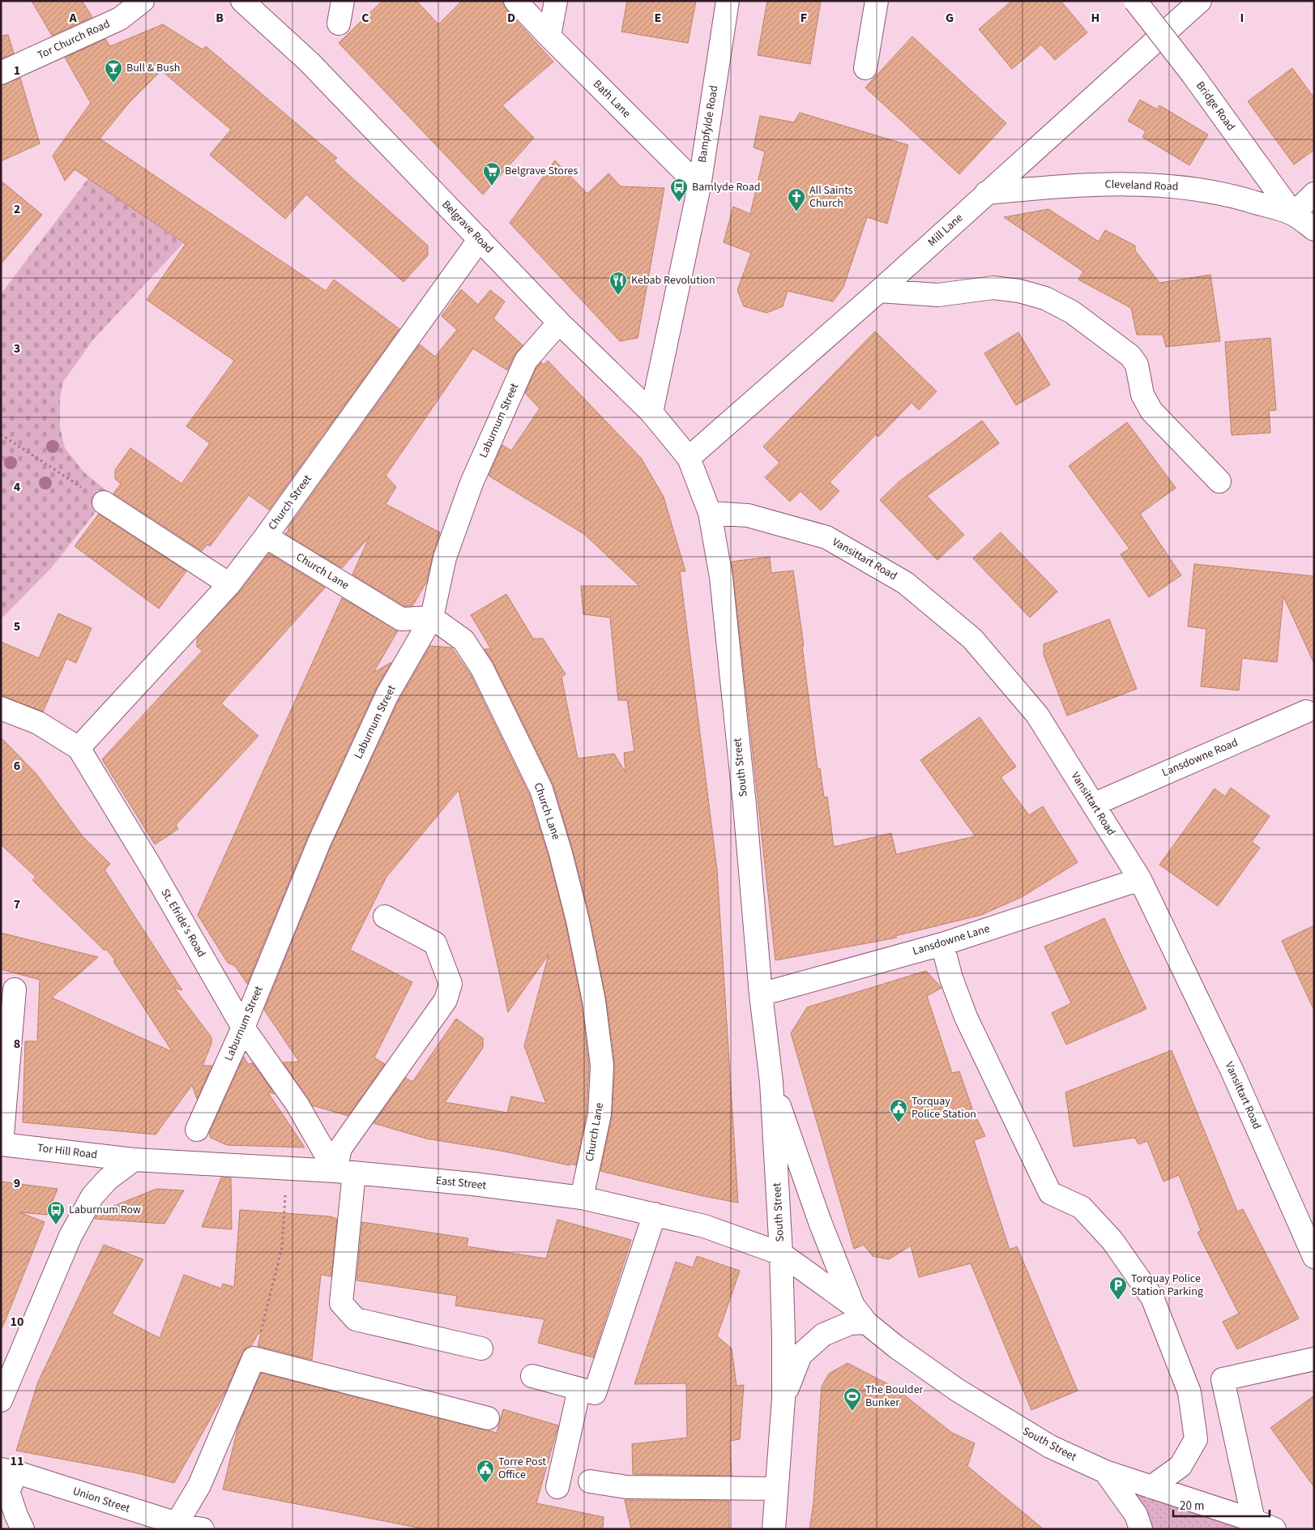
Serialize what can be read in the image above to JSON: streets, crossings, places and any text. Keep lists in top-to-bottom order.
{
  "streets": {
    "street": [
      "Tor Church Road",
      "Bath Lane",
      "Bridge Road",
      "Bampfylde Road",
      "Cleveland Road",
      "Belgrave Road",
      "Mill Lane",
      "Laburnum Street",
      "Church Street",
      "Vansittart Road",
      "Church Lane",
      "Lansdowne Road",
      "South Street",
      "St. Efride's Road",
      "Lansdowne Lane",
      "Tor Hill Road",
      "East Street",
      "Union Street"
    ]
  },
  "crossings": [
    ["Bath Lane", "Bampfylde Road"],
    ["Bridge Road", "Cleveland Road"],
    ["Bampfylde Road", "Belgrave Road"],
    ["Cleveland Road", "Mill Lane"],
    ["Belgrave Road", "Mill Lane"],
    ["Belgrave Road", "Laburnum Street"],
    ["Belgrave Road", "Church Street"],
    ["Belgrave Road", "South Street"],
    ["Mill Lane", "South Street"],
    ["Laburnum Street", "Church Lane"],
    ["Laburnum Street", "St. Efride's Road"],
    ["Church Street", "Church Lane"],
    ["Church Street", "St. Efride's Road"],
    ["Vansittart Road", "Lansdowne Road"],
    ["Vansittart Road", "South Street"],
    ["Vansittart Road", "Lansdowne Lane"],
    ["Church Lane", "East Street"],
    ["South Street", "Lansdowne Lane"],
    ["South Street", "East Street"],
    ["St. Efride's Road", "East Street"],
    ["Tor Hill Road", "East Street"]
  ],
  "places": {
    "bar": ["Bull & Bush"],
    "supermarket": ["Belgrave Stores"],
    "bus stop": ["Bamlyde Road", "Laburnum Row"],
    "church": ["All Saints Church"],
    "restaurant": ["Kebab Revolution"],
    "public building": ["Torquay Police Station", "Torre Post Office"],
    "parking": ["Torquay Police Station Parking"],
    "sports": ["The Boulder Bunker"]
  },
  "scale_bar": "20 m",
  "grid": {
    "columns": [
      "A",
      "B",
      "C",
      "D",
      "E",
      "F",
      "G",
      "H",
      "I"
    ],
    "rows": [
      "1",
      "2",
      "3",
      "4",
      "5",
      "6",
      "7",
      "8",
      "9",
      "10",
      "11"
    ]
  }
}
